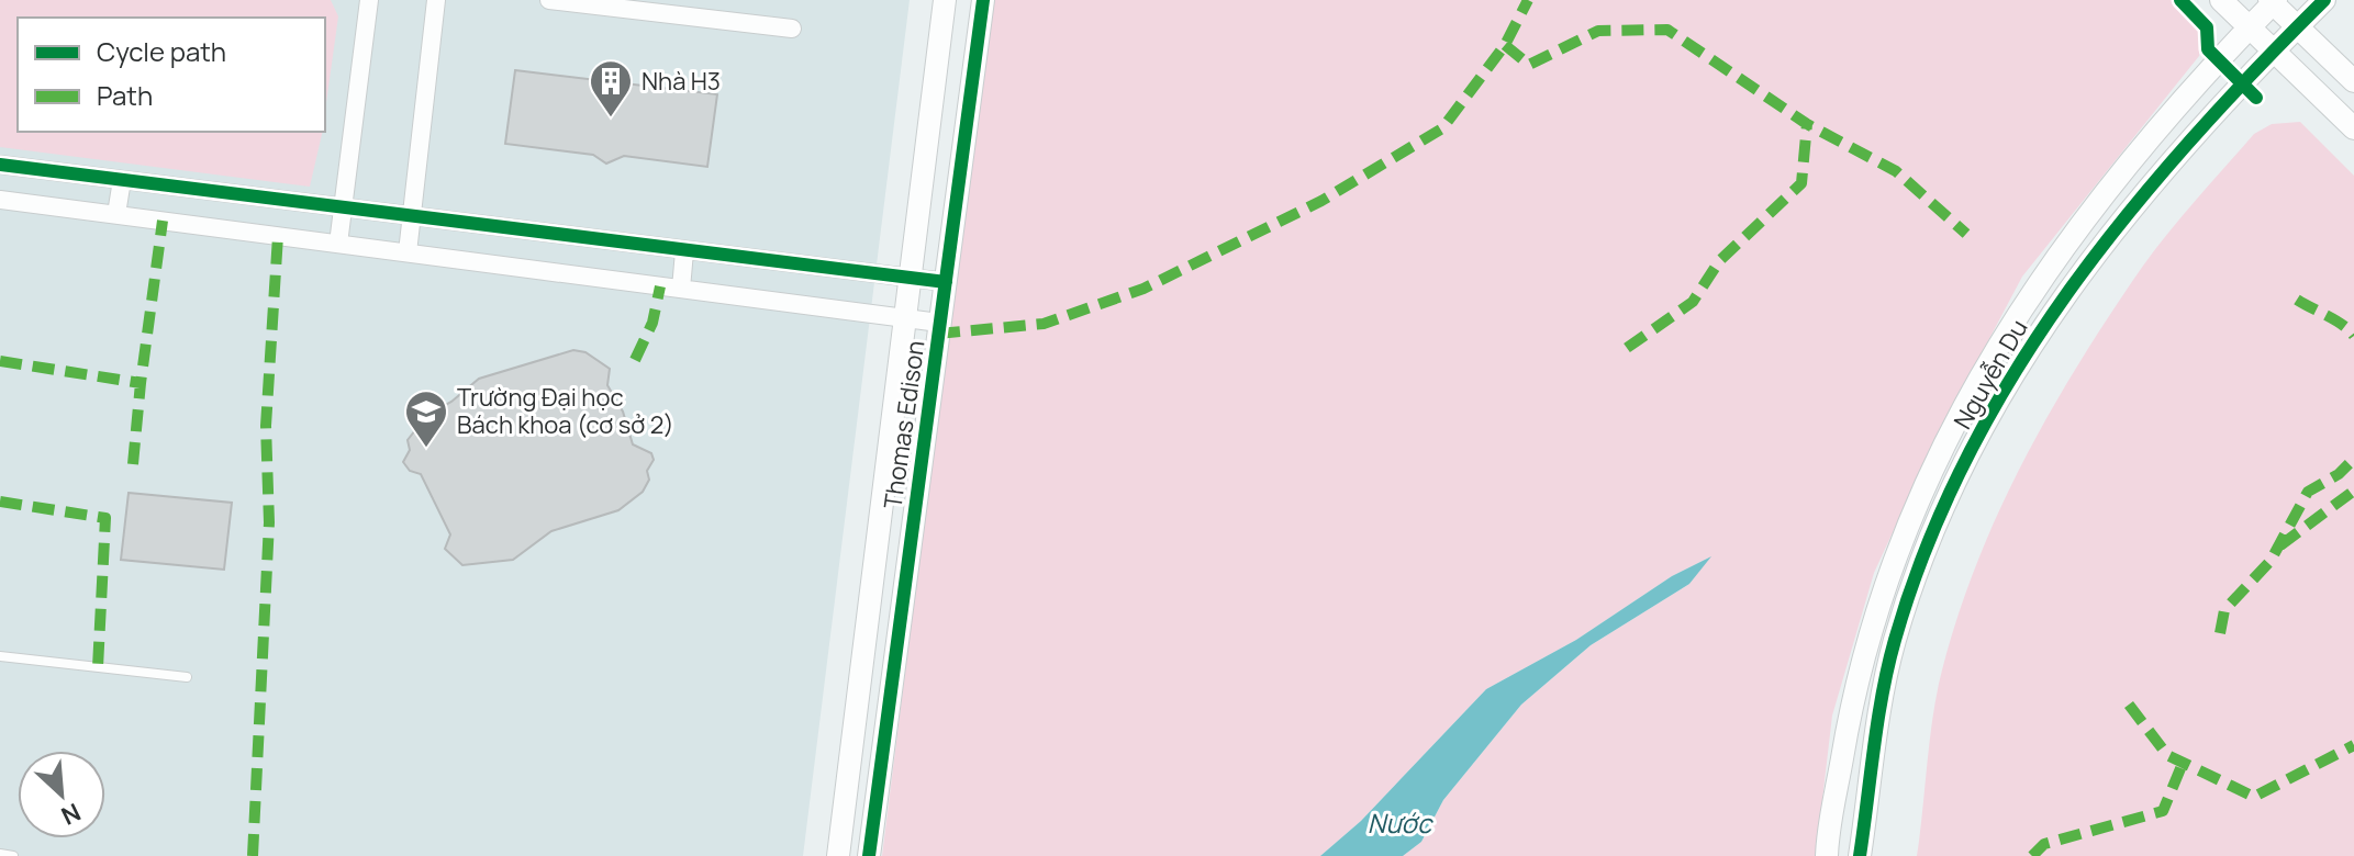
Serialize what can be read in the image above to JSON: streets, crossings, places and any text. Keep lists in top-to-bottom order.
{
  "streets": {
    "street": ["Nguyễn Du", "Thomas Edison"]
  },
  "water": ["Nước"],
  "places": {
    "building": ["Nhà H3"],
    "school or university": ["Trường Đại học Bách khoa (cơ sở 2)"]
  },
  "legend": ["Cycle path", "Path"],
  "north": "bottom right"
}
